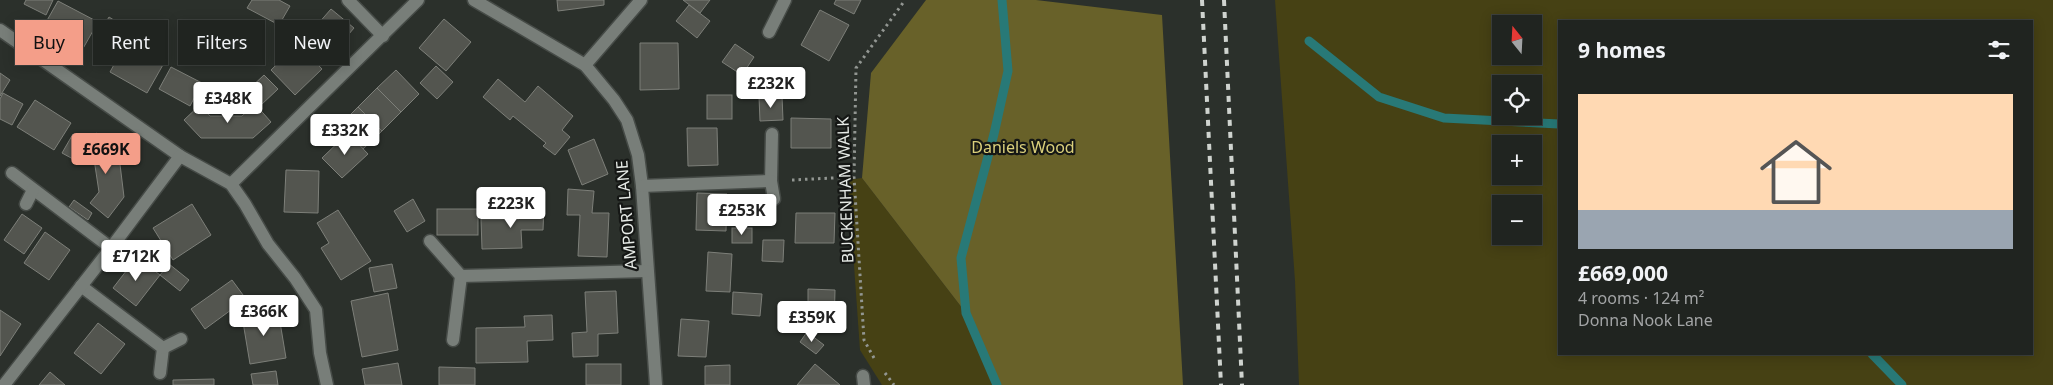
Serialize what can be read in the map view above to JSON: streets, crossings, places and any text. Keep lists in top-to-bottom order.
{
  "streets": {
    "street": ["AMPORT LANE"],
    "path": ["BUCKENHAM WALK"]
  },
  "parks": ["Daniels Wood"],
  "north": "top",
  "page": {
    "map_buttons": ["+", "−"],
    "chip": [
      "Buy",
      "Rent",
      "Filters",
      "New"
    ],
    "heading": "9 homes",
    "price": [
      "£232K",
      "£348K",
      "£332K",
      "£669K",
      "£223K",
      "£253K",
      "£712K",
      "£366K",
      "£359K"
    ],
    "list": [
      {
        "name": "£669,000",
        "note": "4 rooms · 124 m² · Donna Nook Lane"
      }
    ]
  }
}
